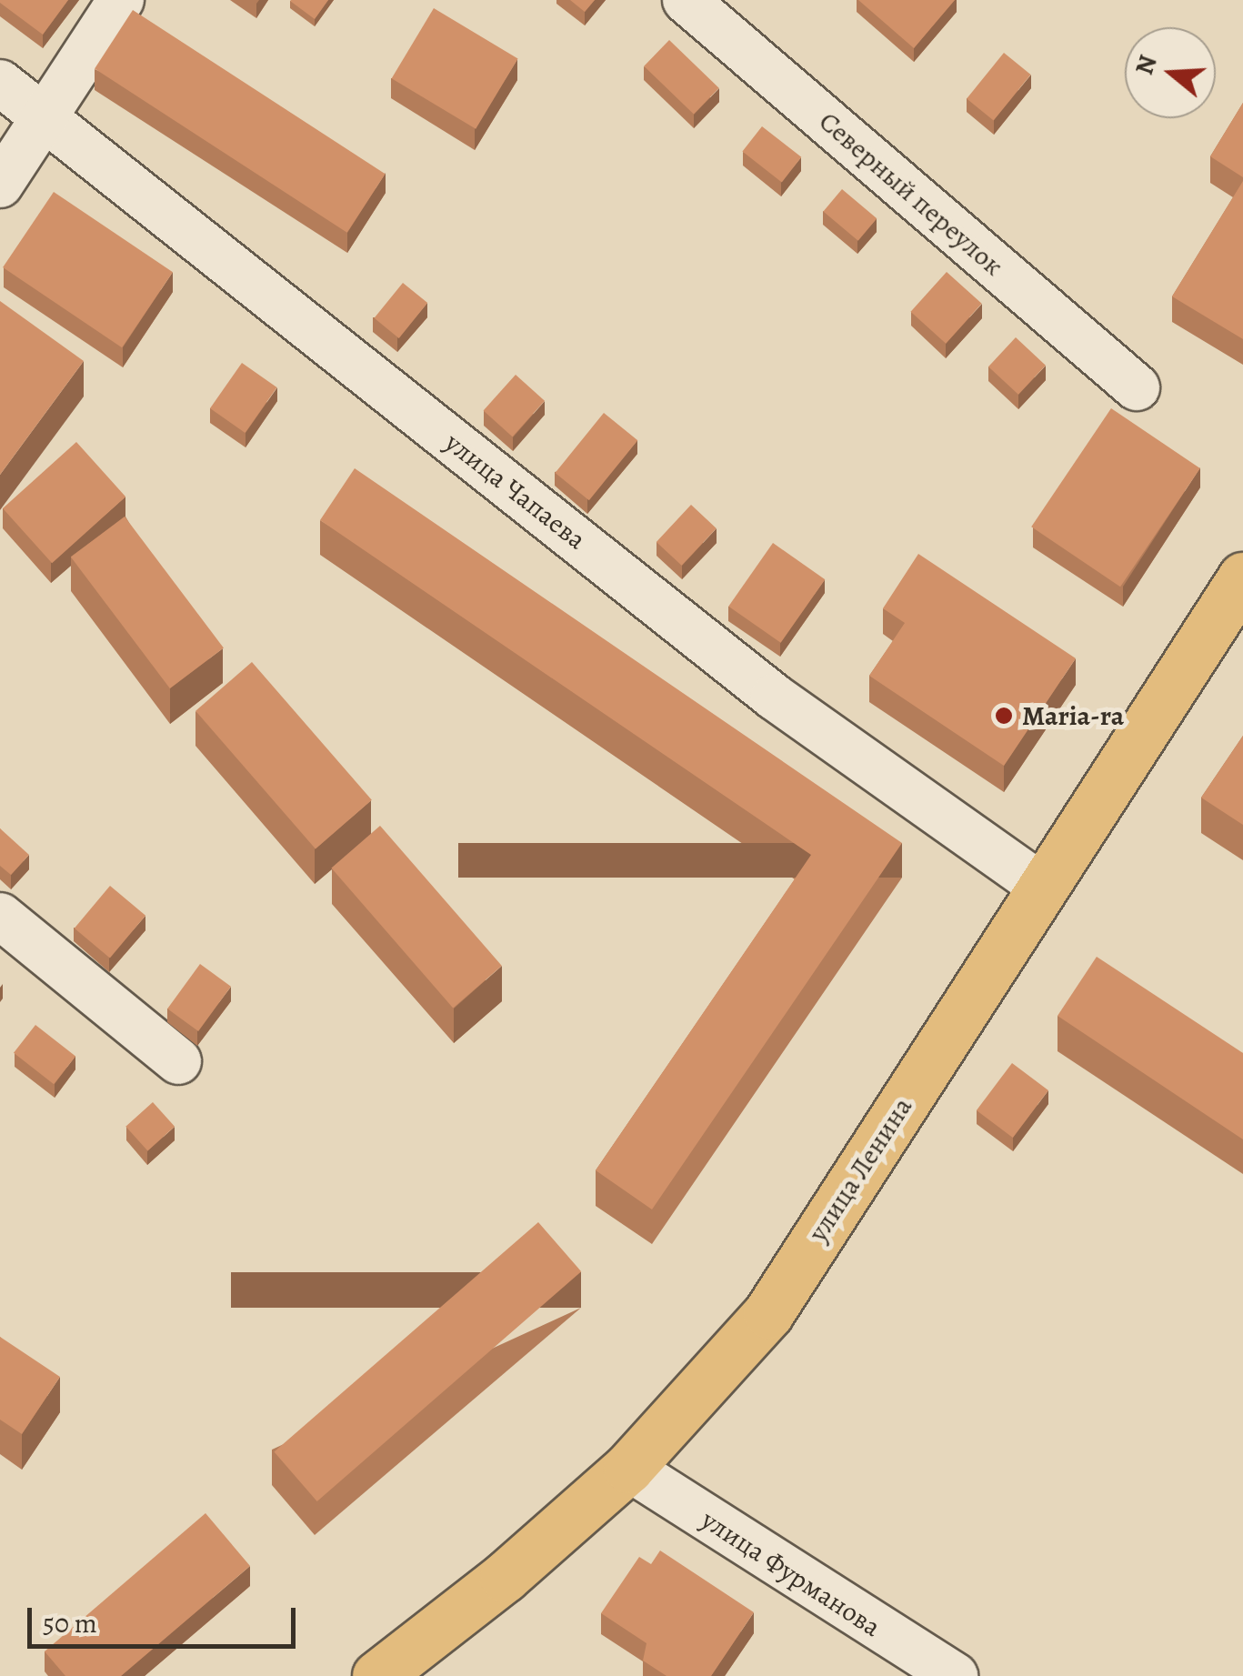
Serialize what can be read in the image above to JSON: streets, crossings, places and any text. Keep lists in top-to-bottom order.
{
  "streets": {
    "main road": ["улица Ленина"],
    "street": ["Северный переулок", "улица Чапаева", "улица Фурманова"]
  },
  "crossings": [
    ["улица Чапаева", "улица Ленина"],
    ["улица Ленина", "улица Фурманова"]
  ],
  "places": ["Maria-ra"],
  "scale_bar": "50 m",
  "north": "left"
}
